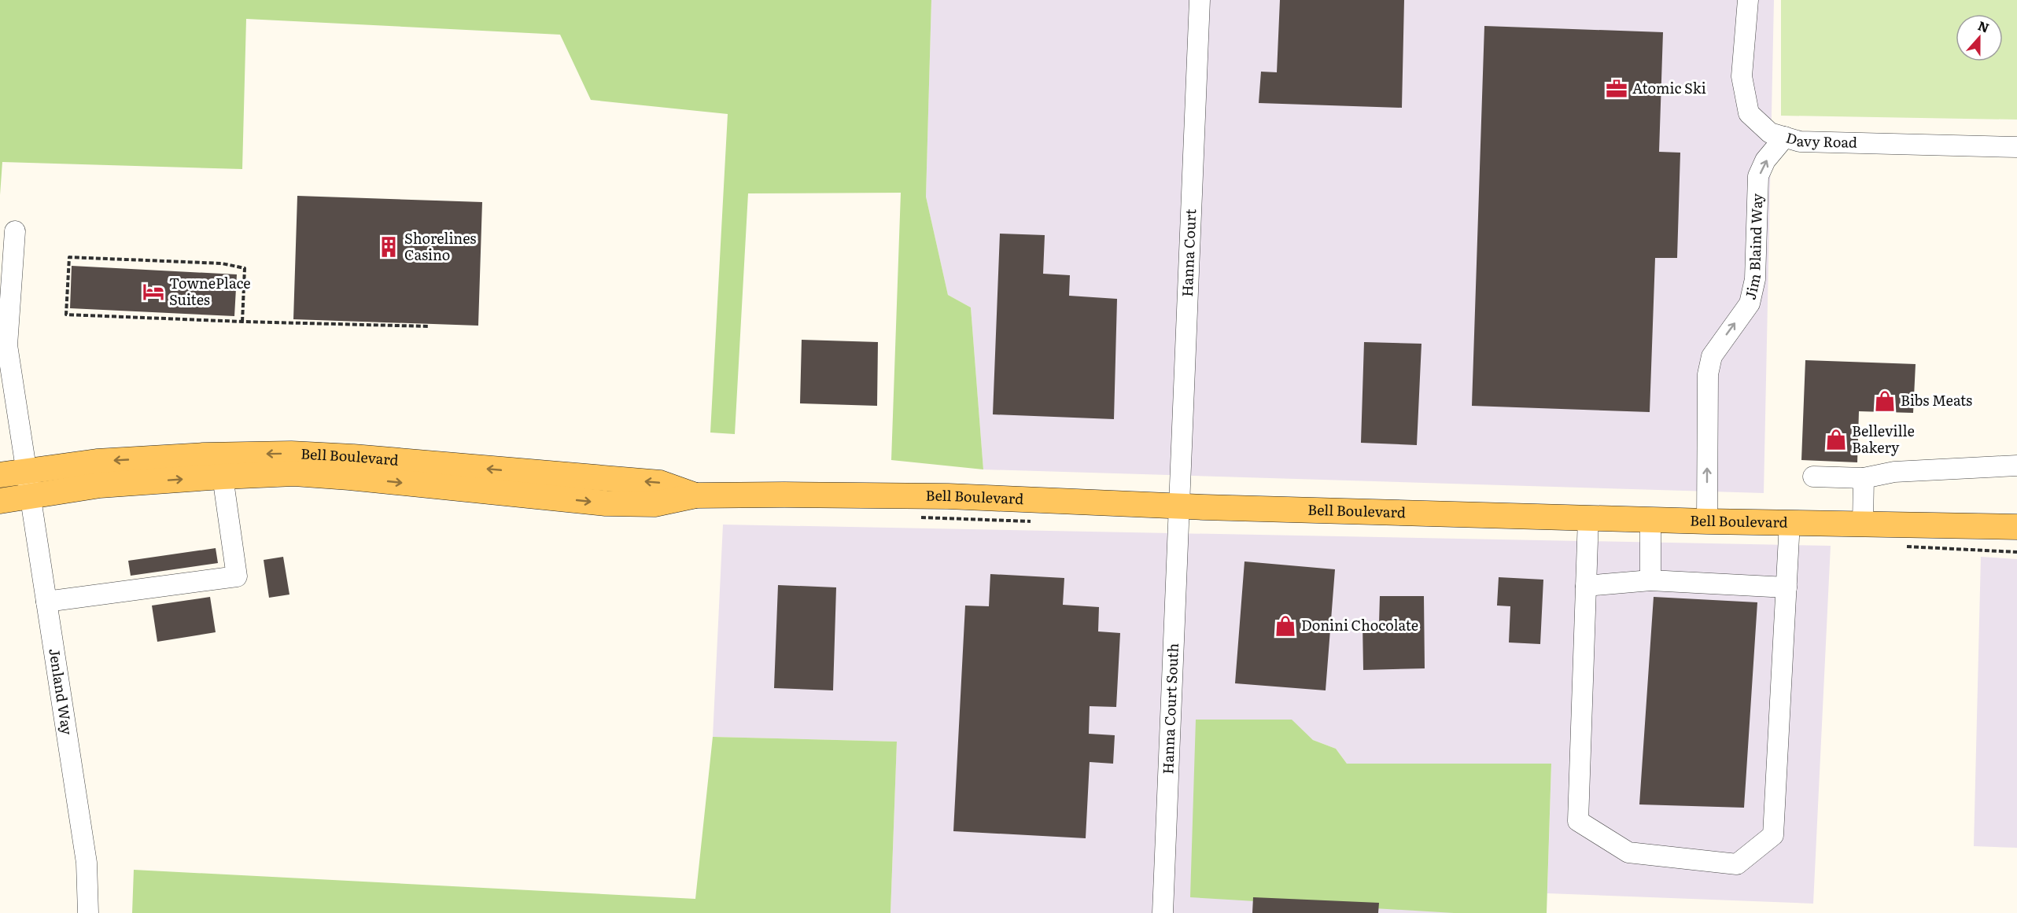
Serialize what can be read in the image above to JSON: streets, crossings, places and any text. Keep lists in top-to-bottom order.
{
  "streets": {
    "main road": ["Bell Boulevard"],
    "street": [
      "Davy Road",
      "Jim Blaind Way",
      "Hanna Court",
      "Jenland Way",
      "Hanna Court South"
    ]
  },
  "crossings": [
    ["Davy Road", "Jim Blaind Way"],
    ["Jim Blaind Way", "Bell Boulevard"],
    ["Hanna Court", "Bell Boulevard"],
    ["Hanna Court", "Hanna Court South"],
    ["Bell Boulevard", "Jenland Way"],
    ["Bell Boulevard", "Hanna Court South"]
  ],
  "one_way": ["Jim Blaind Way"],
  "places": {
    "office": ["Atomic Ski"],
    "building": ["Shorelines Casino"],
    "hotel": ["TownePlace Suites"],
    "shop": ["Bibs Meats", "Belleville Bakery", "Donini Chocolate"]
  },
  "north": "top"
}
